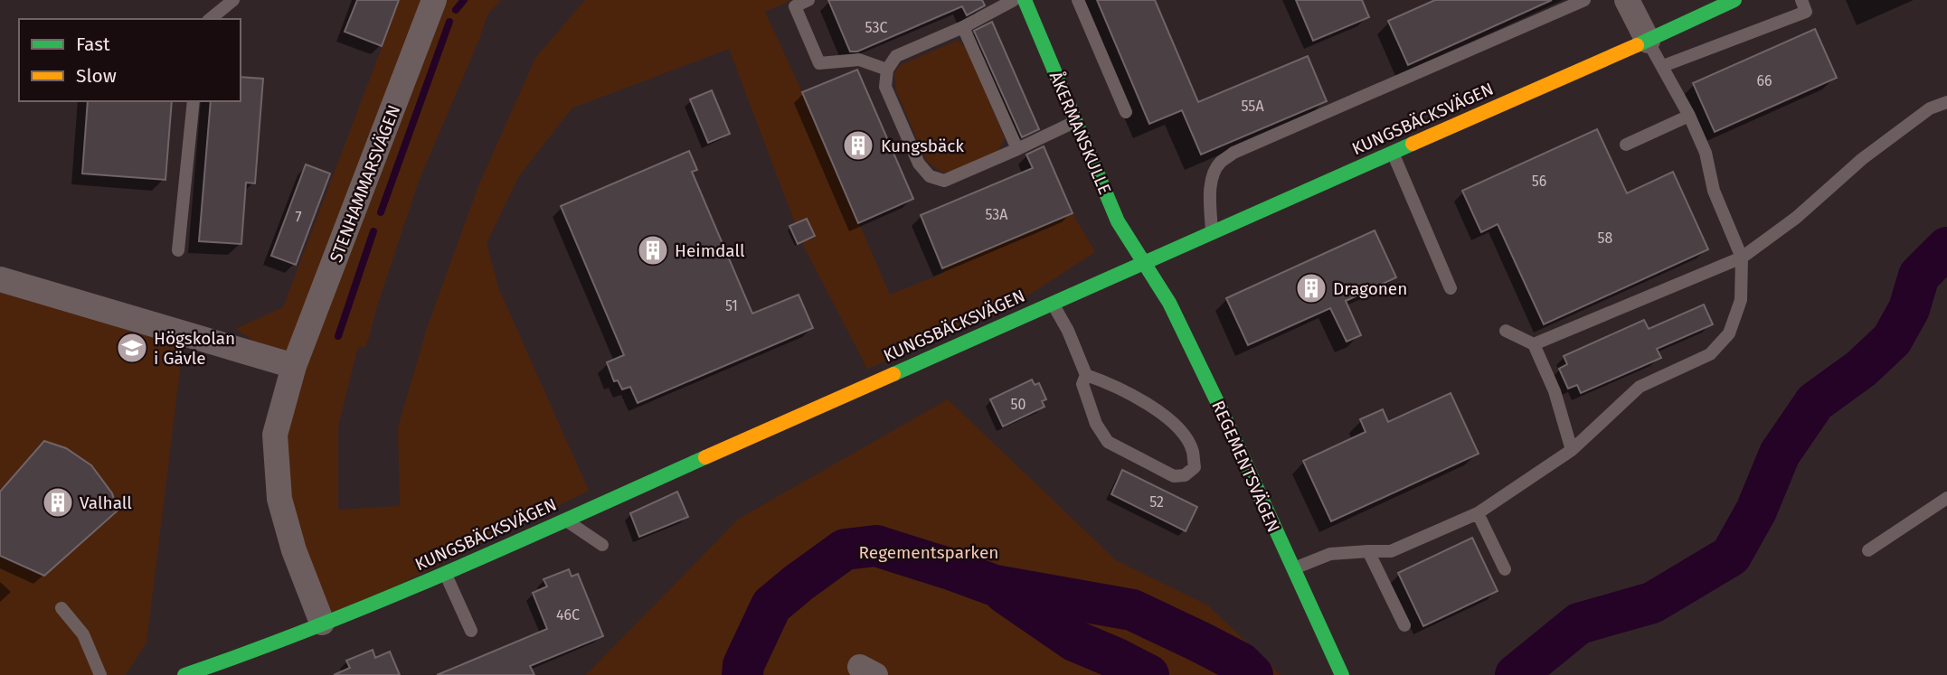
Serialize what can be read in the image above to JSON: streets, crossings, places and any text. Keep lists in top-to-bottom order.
{
  "streets": {
    "street": [
      "KUNGSBÄCKSVÄGEN",
      "ÅKERMANSKULLE",
      "STENHAMMARSVÄGEN",
      "REGEMENTSVÄGEN"
    ]
  },
  "crossings": [
    ["KUNGSBÄCKSVÄGEN", "ÅKERMANSKULLE"],
    ["KUNGSBÄCKSVÄGEN", "STENHAMMARSVÄGEN"],
    ["KUNGSBÄCKSVÄGEN", "REGEMENTSVÄGEN"],
    ["ÅKERMANSKULLE", "REGEMENTSVÄGEN"]
  ],
  "parks": ["Regementsparken"],
  "places": {
    "building": [
      "Kungsbäck",
      "Heimdall",
      "Dragonen",
      "Valhall"
    ],
    "school or university": ["Högskolan i Gävle"]
  },
  "house_numbers": [
    "53C",
    "66",
    "55A",
    "56",
    "53A",
    "7",
    "58",
    "51",
    "50",
    "52",
    "46C"
  ],
  "legend": ["Fast", "Slow"]
}
